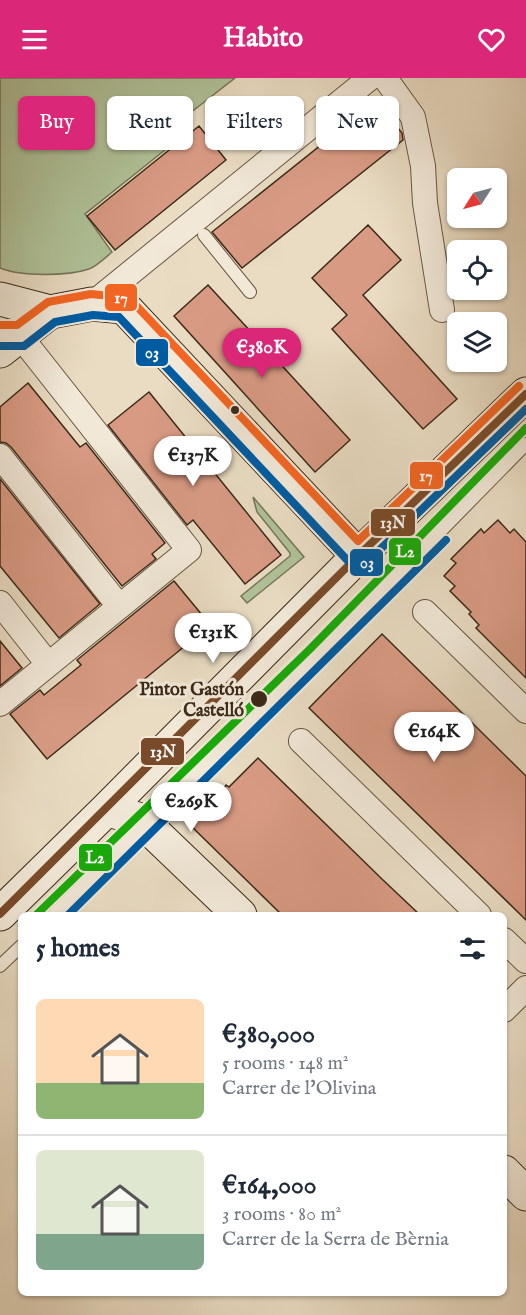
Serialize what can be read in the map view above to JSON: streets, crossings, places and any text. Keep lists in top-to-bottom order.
{
  "places": ["Pintor Gastón Castelló"],
  "lines": [
    "transit line 17",
    "transit line 03",
    "transit line 13N",
    "transit line L2"
  ],
  "north": "bottom left",
  "page": {
    "header": "Habito",
    "chip": [
      "Buy",
      "Rent",
      "Filters",
      "New"
    ],
    "price": [
      "€380K",
      "€137K",
      "€131K",
      "€164K",
      "€269K"
    ],
    "heading": "5 homes",
    "list": [
      {
        "name": "€380,000",
        "note": "5 rooms · 148 m² · Carrer de l'Olivina"
      },
      {
        "name": "€164,000",
        "note": "3 rooms · 80 m² · Carrer de la Serra de Bèrnia"
      }
    ]
  }
}
